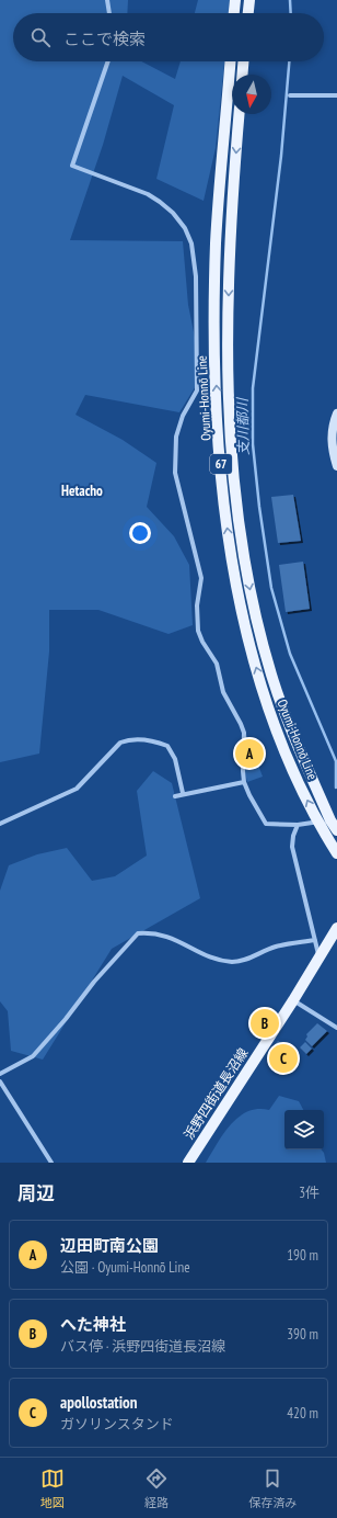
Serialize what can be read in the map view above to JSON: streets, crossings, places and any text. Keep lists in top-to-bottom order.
{
  "streets": {
    "main road": ["Oyumi-Honnō Line", "67", "浜野四街道長沼線"]
  },
  "districts": ["Hetacho"],
  "water": ["支川都川"],
  "north": "bottom",
  "page": {
    "search": "ここで検索",
    "pins": ["A", "B", "C"],
    "heading": ["周辺", "3件"],
    "list": [
      {
        "mark": "A",
        "name": "辺田町南公園",
        "note": "公園 · Oyumi-Honnō Line",
        "value": "190 m"
      },
      {
        "mark": "B",
        "name": "へた神社",
        "note": "バス停 · 浜野四街道長沼線",
        "value": "390 m"
      },
      {
        "mark": "C",
        "name": "apollostation",
        "note": "ガソリンスタンド",
        "value": "420 m"
      }
    ],
    "nav": ["地図", "経路", "保存済み"]
  }
}
